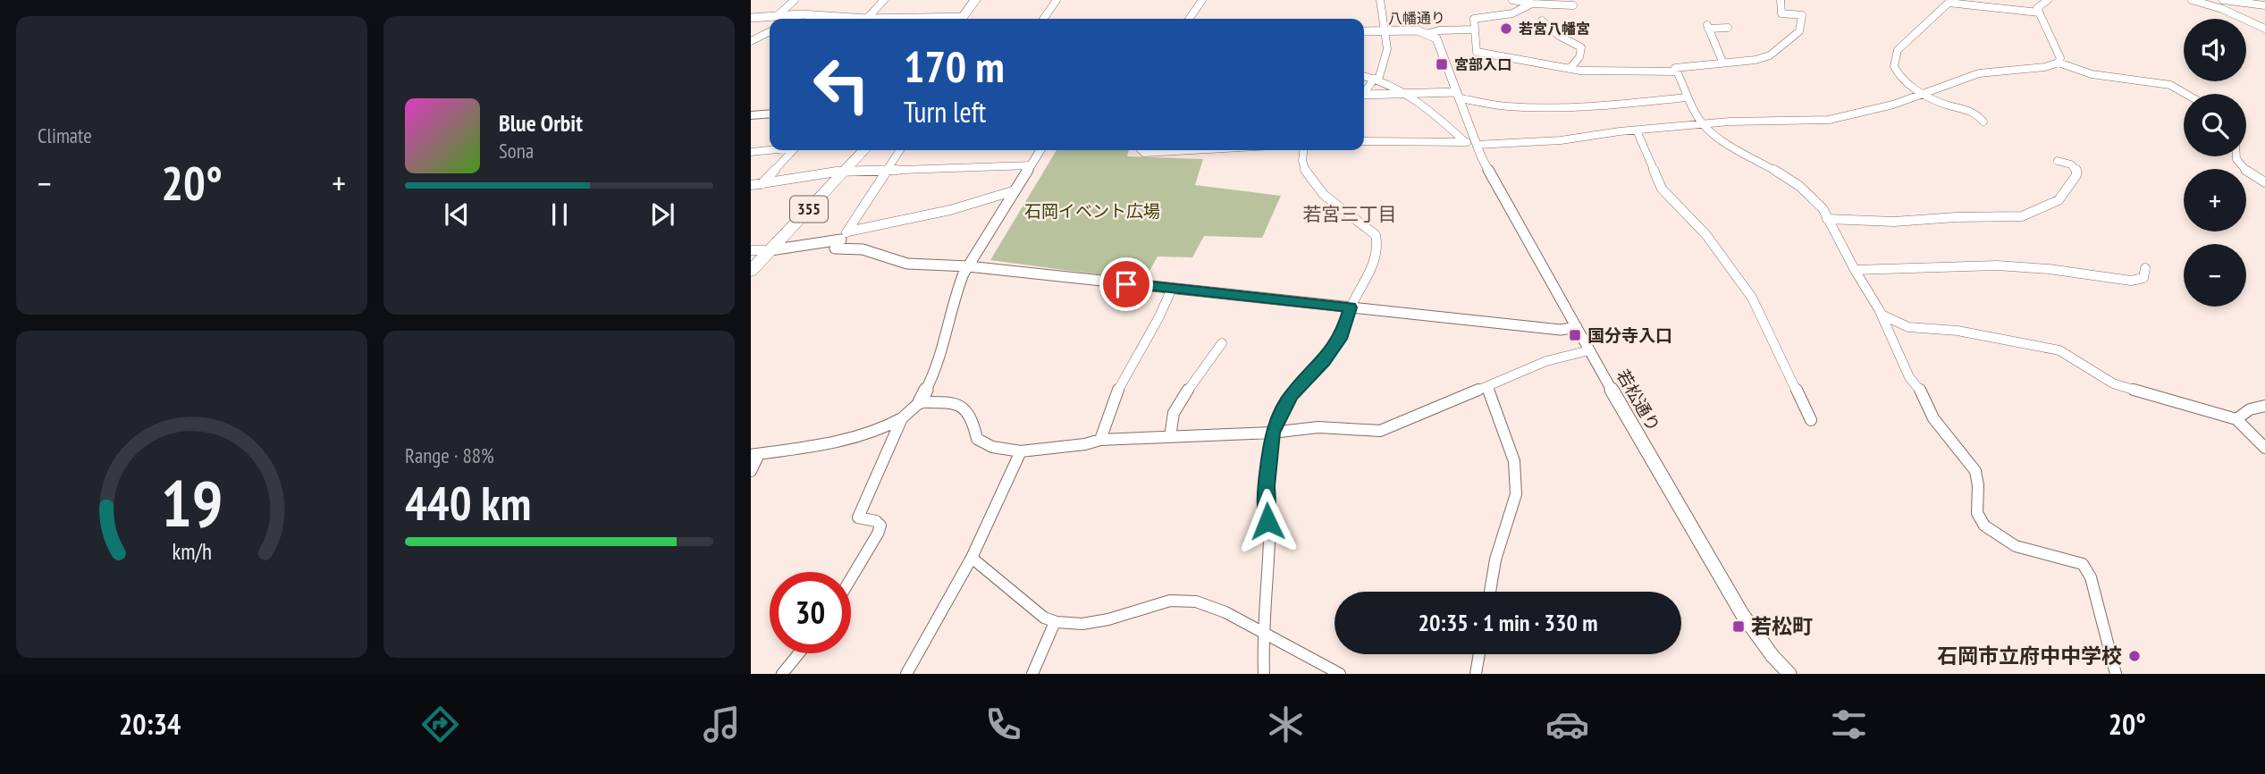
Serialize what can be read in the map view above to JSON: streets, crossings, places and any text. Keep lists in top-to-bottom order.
{
  "streets": {
    "highway": ["355"],
    "street": ["八幡通り", "若松通り"]
  },
  "crossings": [
    ["八幡通り", "若松通り"]
  ],
  "districts": ["若宮三丁目"],
  "parks": ["石岡イベント広場"],
  "places": {
    "other": ["若宮八幡宮", "石岡市立府中中学校"],
    "transit": ["宮部入口", "国分寺入口", "若松町"]
  },
  "page": {
    "tile": [
      "Climate",
      ["Range · 88%", "440 km"]
    ],
    "map_buttons": ["+", "−"],
    "turn": ["170 m", "Turn left"],
    "song": ["Blue Orbit", "Sona"],
    "heat": ["−", "20°", "+"],
    "limit": "30",
    "trip": "20:35 · 1 min · 330 m",
    "tabs": ["20:34", "20°"],
    "gauge": ["19", "km/h"]
  }
}
